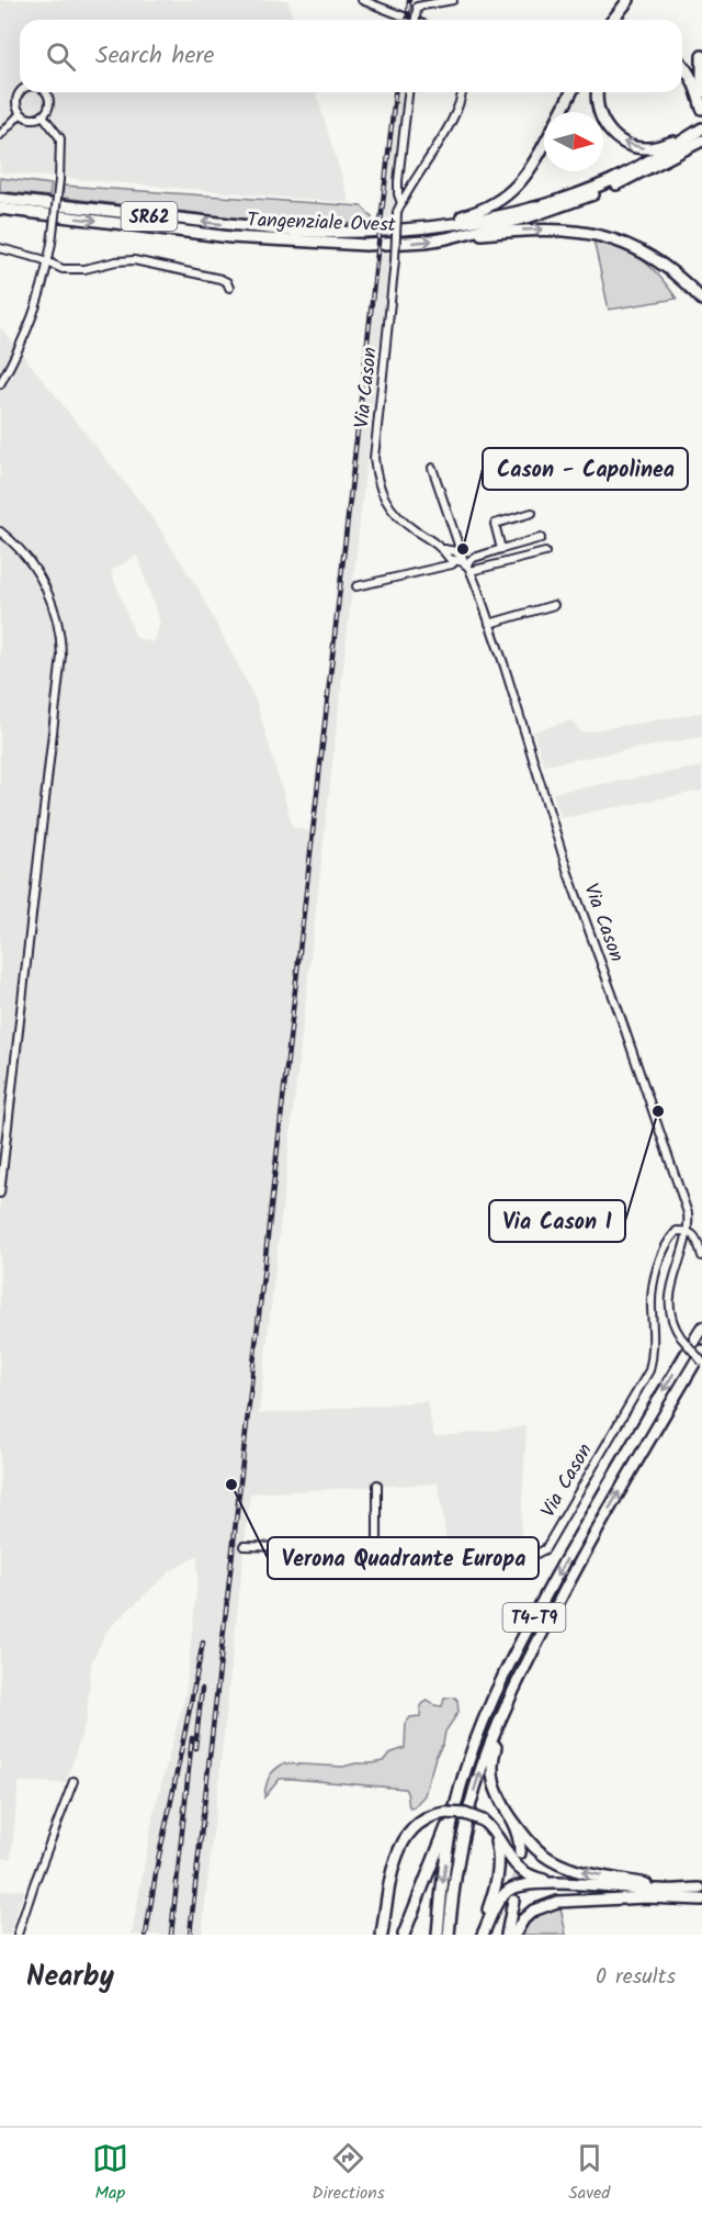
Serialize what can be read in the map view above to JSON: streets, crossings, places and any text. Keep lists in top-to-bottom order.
{
  "streets": {
    "highway": ["SR62", "Tangenziale Ovest", "T4-T9"],
    "street": ["Via Cason"]
  },
  "places": ["Cason - Capolinea", "Via Cason I", "Verona Quadrante Europa"],
  "north": "right",
  "page": {
    "search": "Search here",
    "heading": ["Nearby", "0 results"],
    "nav": ["Map", "Directions", "Saved"]
  }
}
